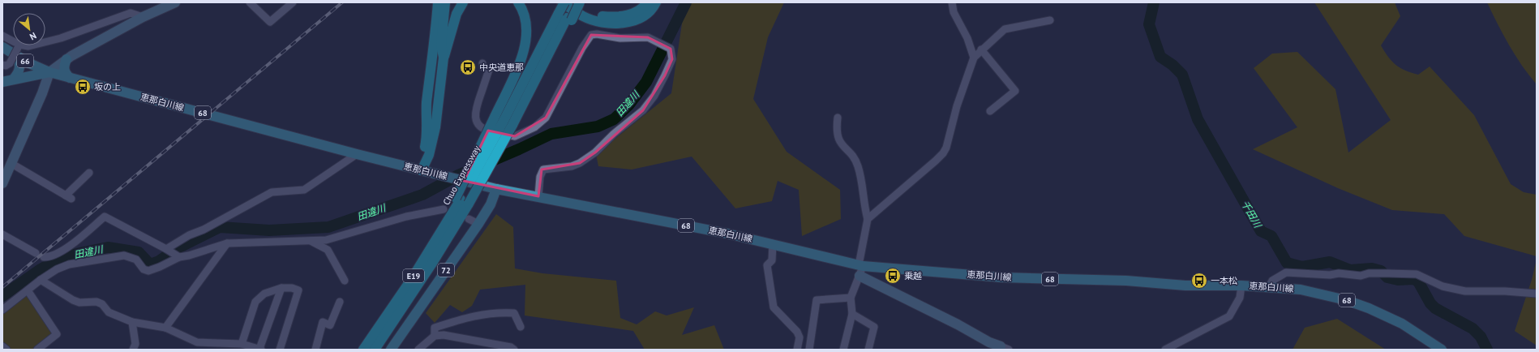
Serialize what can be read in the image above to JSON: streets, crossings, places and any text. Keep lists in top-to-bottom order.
{
  "streets": {
    "highway": ["E19"],
    "main road": [
      "66",
      "恵那白川線",
      "68",
      "72"
    ]
  },
  "crossings": [
    ["66", "恵那白川線"],
    ["恵那白川線", "72"]
  ],
  "water": ["田違川", "千田川"],
  "places": {
    "bus stop": [
      "中央道恵那",
      "坂の上",
      "乗越",
      "一本松"
    ]
  },
  "north": "bottom right"
}
